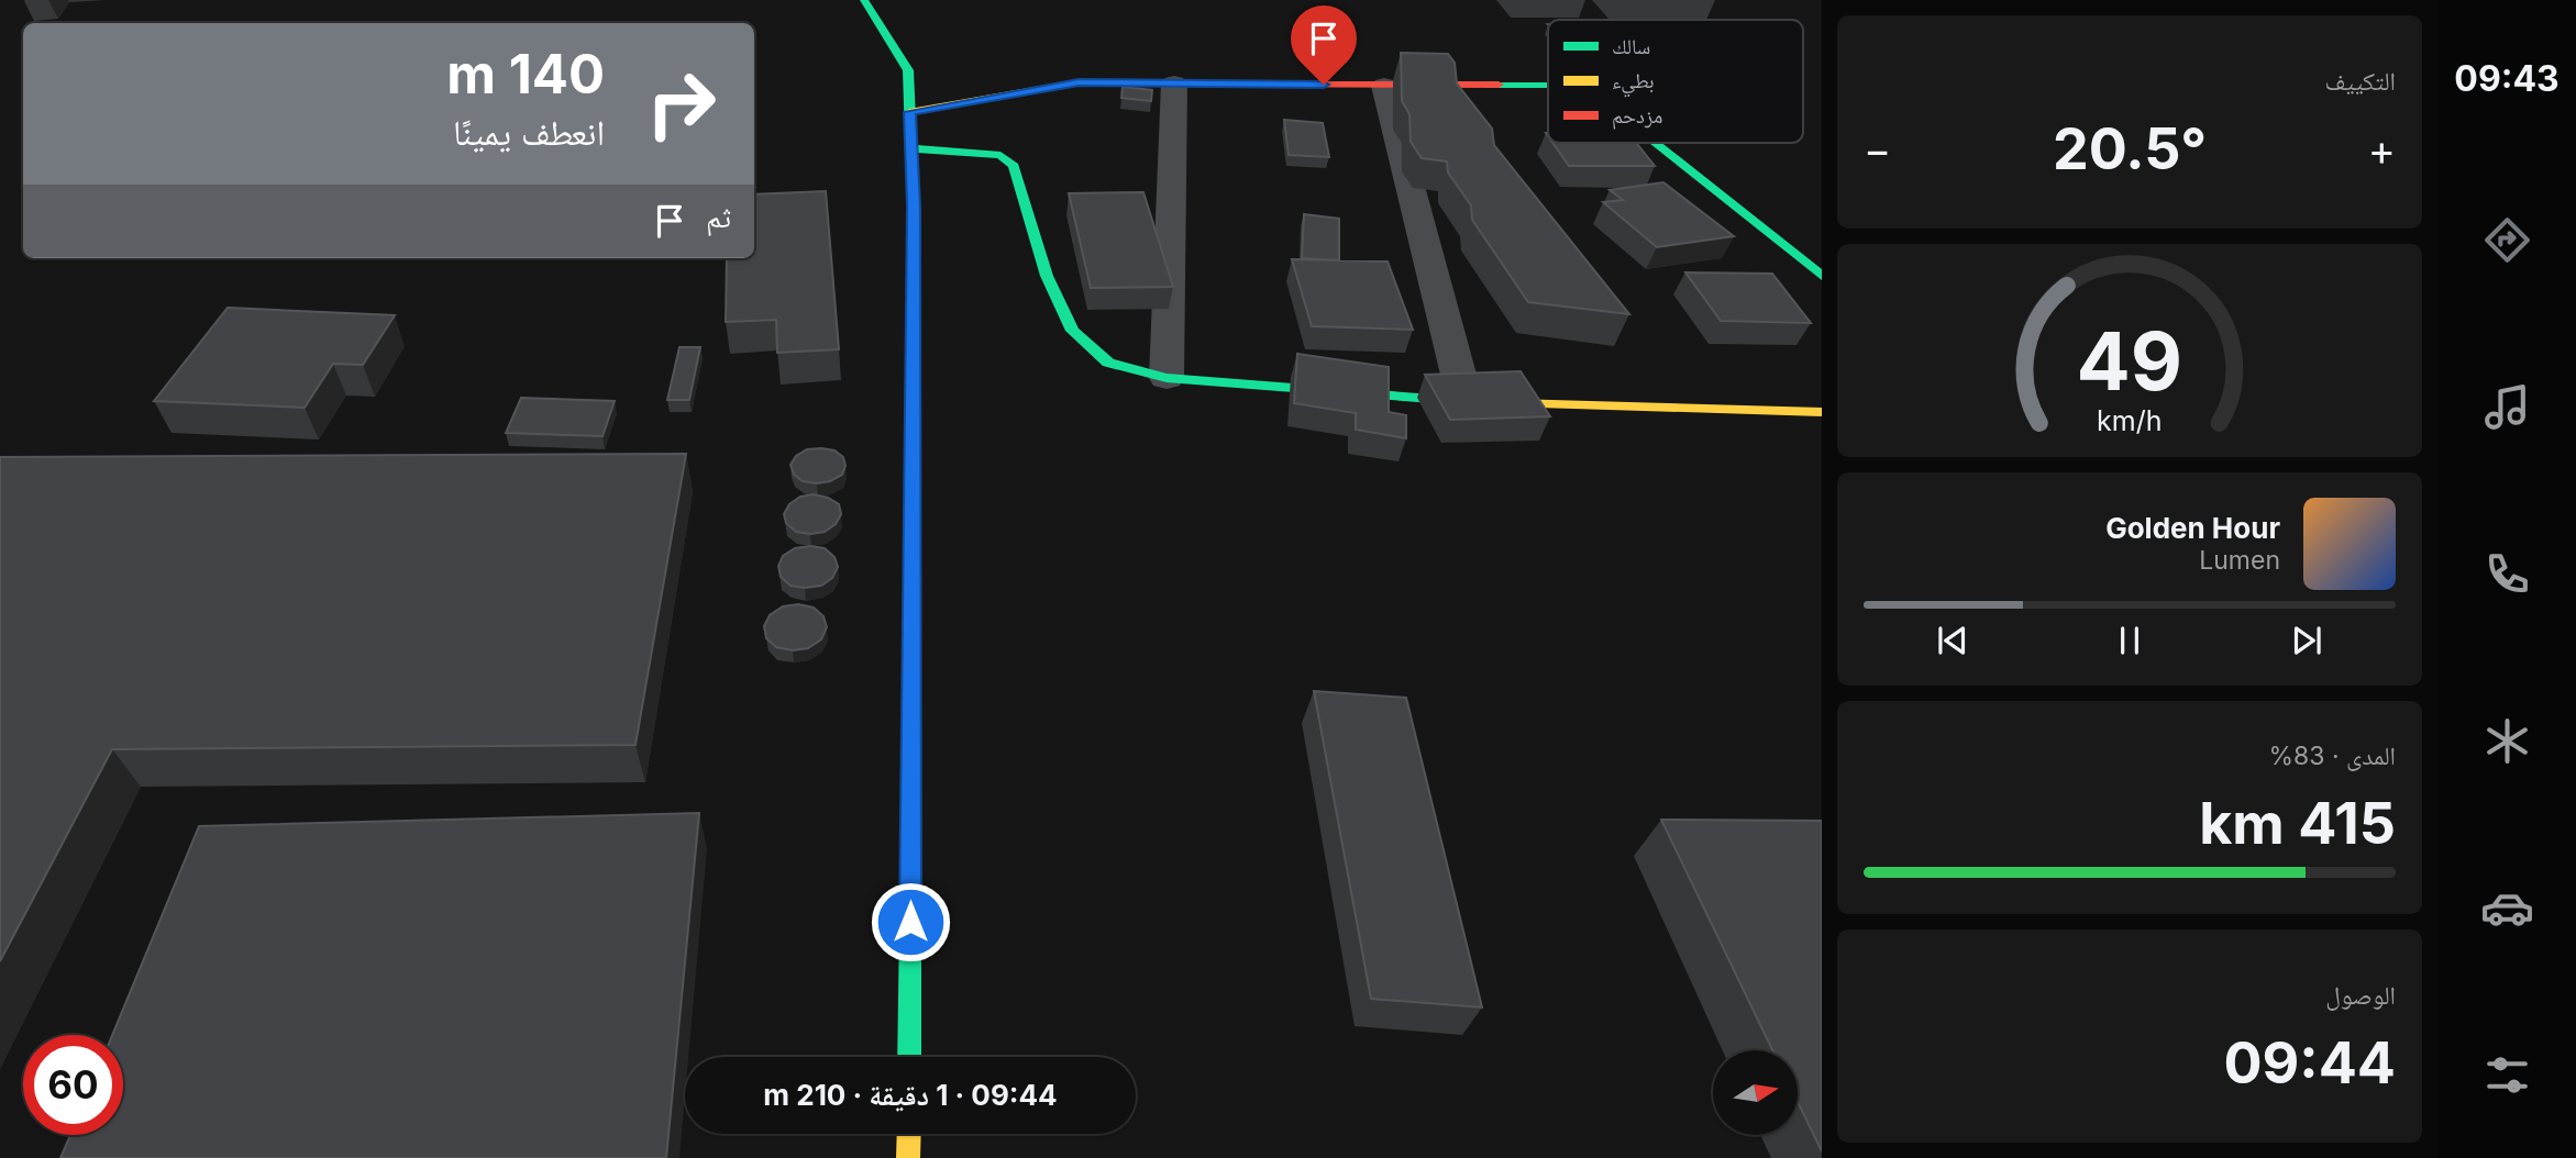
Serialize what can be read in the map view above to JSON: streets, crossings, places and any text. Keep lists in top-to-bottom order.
{
  "legend": ["سالك", "بطيء", "مزدحم"],
  "north": "right",
  "page": {
    "tabs": "09:43",
    "tile": [
      "التكييف",
      ["المدى · 83%", "415 km"],
      ["الوصول", "09:44"]
    ],
    "turn": ["140 m", "انعطف يمينًا"],
    "heat": ["−", "20.5°", "+"],
    "then": "ثم",
    "song": ["Golden Hour", "Lumen"],
    "limit": "60",
    "trip": "09:44 · 1 دقيقة · 210 m",
    "gauge": ["49", "km/h"]
  }
}
